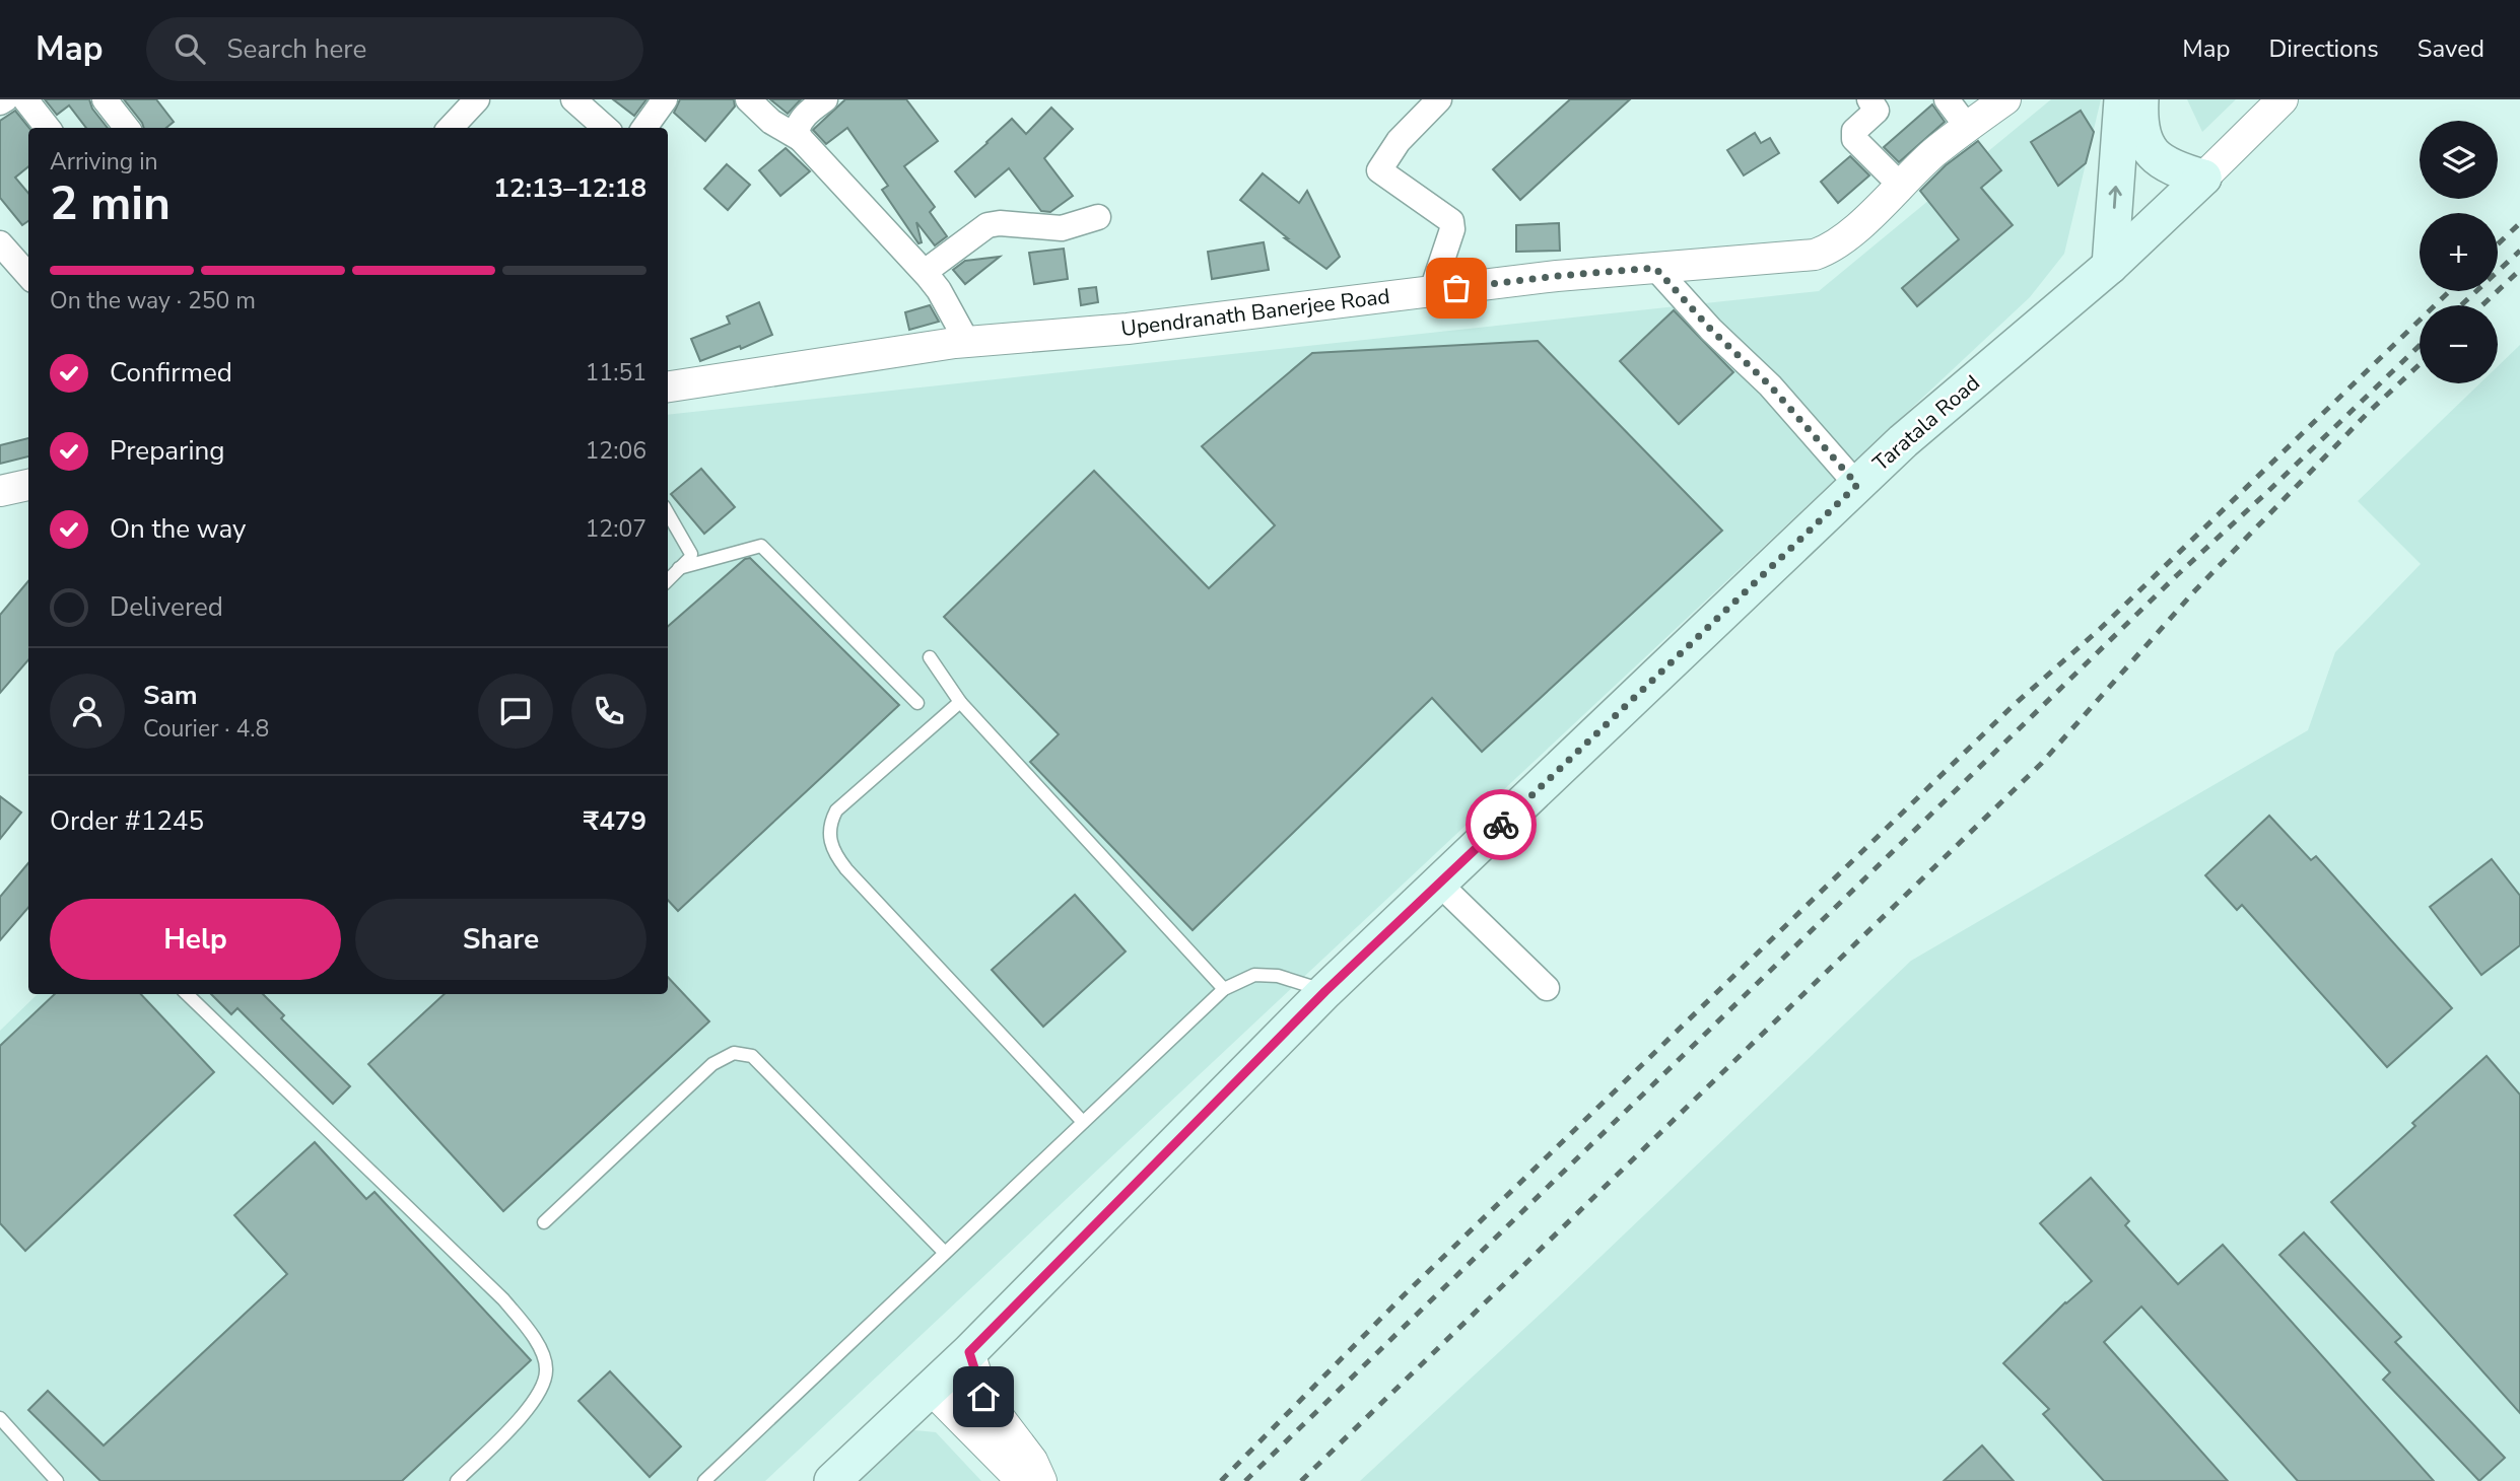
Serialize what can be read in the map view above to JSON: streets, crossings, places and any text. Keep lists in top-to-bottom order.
{
  "streets": {
    "main road": ["Taratala Road"],
    "street": ["Upendranath Banerjee Road"]
  },
  "page": {
    "header": "Map",
    "search": "Search here",
    "nav": ["Map", "Directions", "Saved"],
    "map_buttons": ["+", "−"],
    "heading": ["2 min", "Arriving in", "12:13–12:18"],
    "panel": [
      "Sam",
      "Courier · 4.8",
      "Order #1245",
      "₹479"
    ],
    "bar": "On the way · 250 m",
    "list": [
      ["Confirmed", "11:51"],
      ["Preparing", "12:06"],
      ["On the way", "12:07"],
      "Delivered"
    ],
    "buttons": ["Help", "Share"]
  }
}
